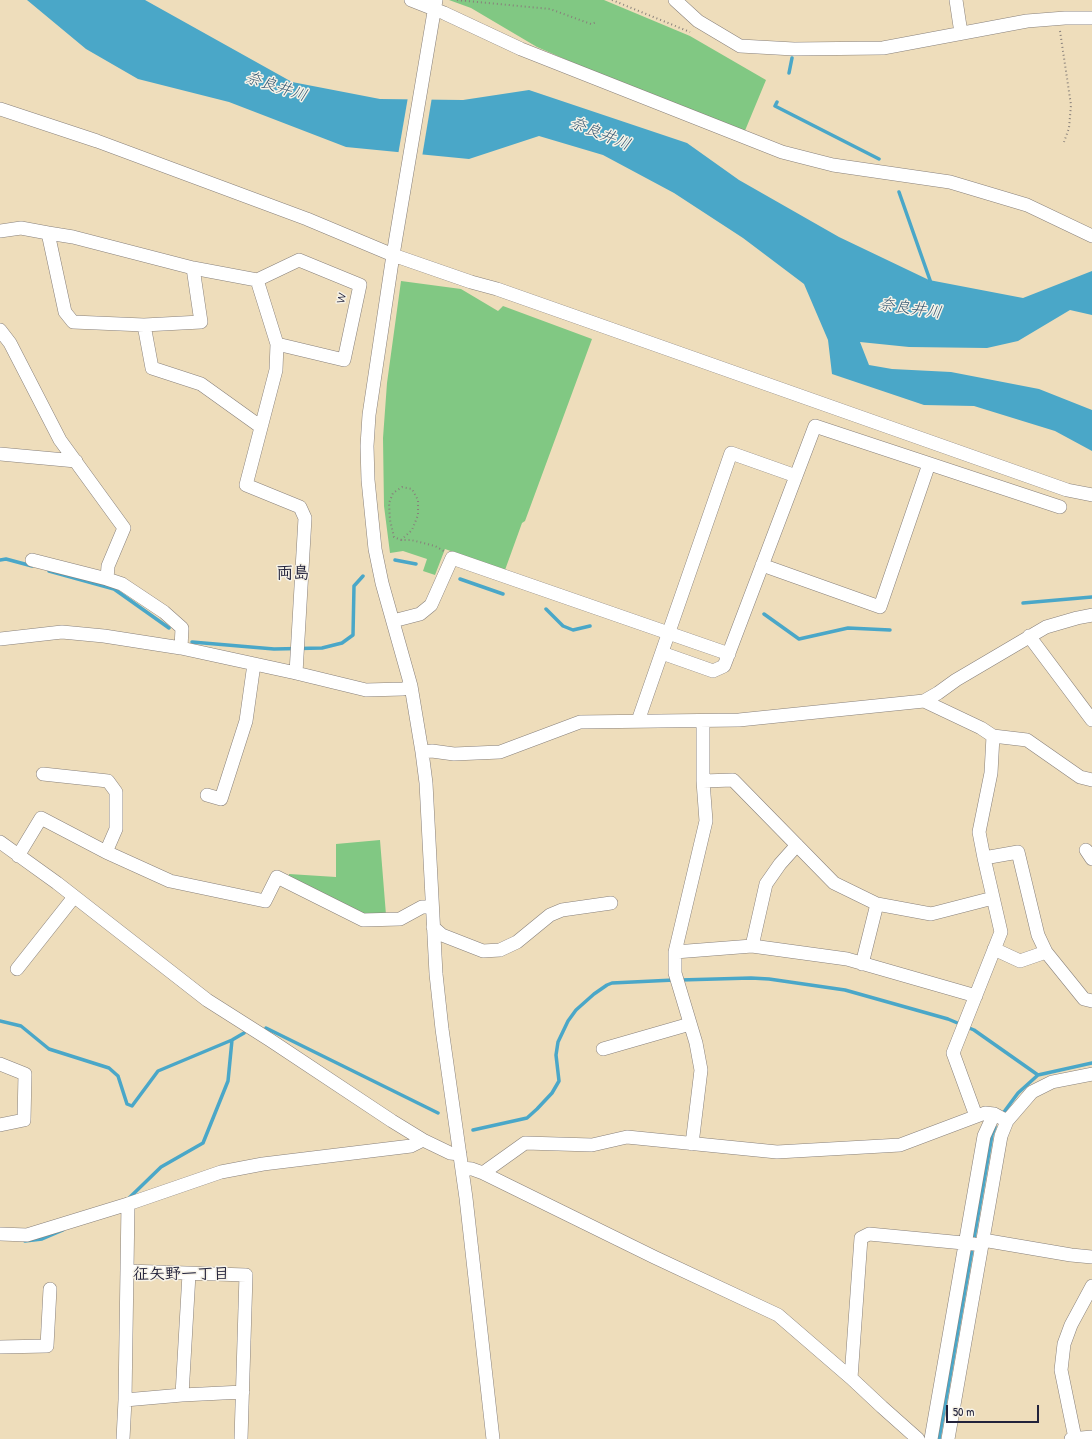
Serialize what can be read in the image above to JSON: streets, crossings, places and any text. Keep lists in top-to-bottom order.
{
  "streets": {
    "street": ["ｗ"]
  },
  "districts": ["両島", "征矢野一丁目"],
  "water": ["奈良井川"],
  "scale_bar": "50 m"
}
